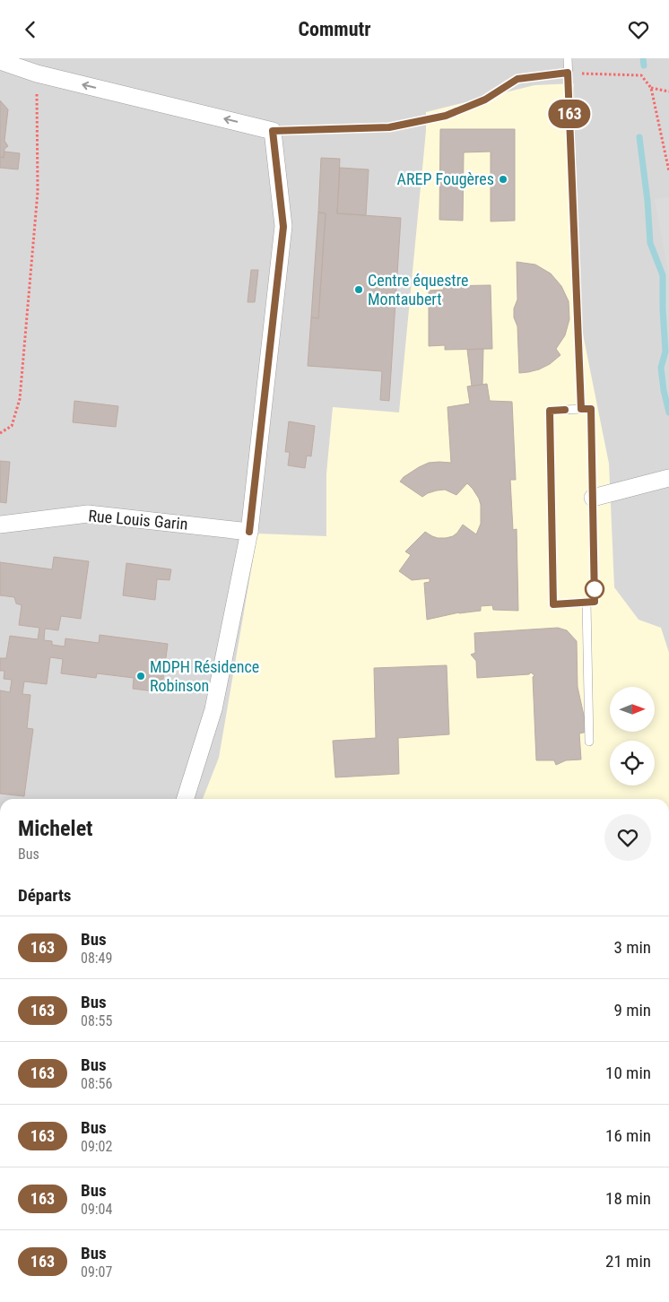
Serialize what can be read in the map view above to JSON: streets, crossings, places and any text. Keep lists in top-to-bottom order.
{
  "streets": {
    "street": ["Rue Louis Garin"]
  },
  "places": ["AREP Fougères", "Centre équestre Montaubert", "MDPH Résidence Robinson"],
  "lines": ["bus line 163"],
  "north": "right",
  "page": {
    "header": "Commutr",
    "on_map": "163",
    "heading": [
      ["Michelet", "Bus"],
      "Départs"
    ],
    "list": [
      {
        "mark": "163",
        "name": "Bus",
        "note": "08:49",
        "value": "3 min"
      },
      {
        "mark": "163",
        "name": "Bus",
        "note": "08:55",
        "value": "9 min"
      },
      {
        "mark": "163",
        "name": "Bus",
        "note": "08:56",
        "value": "10 min"
      },
      {
        "mark": "163",
        "name": "Bus",
        "note": "09:02",
        "value": "16 min"
      },
      {
        "mark": "163",
        "name": "Bus",
        "note": "09:04",
        "value": "18 min"
      },
      {
        "mark": "163",
        "name": "Bus",
        "note": "09:07",
        "value": "21 min"
      }
    ]
  }
}
